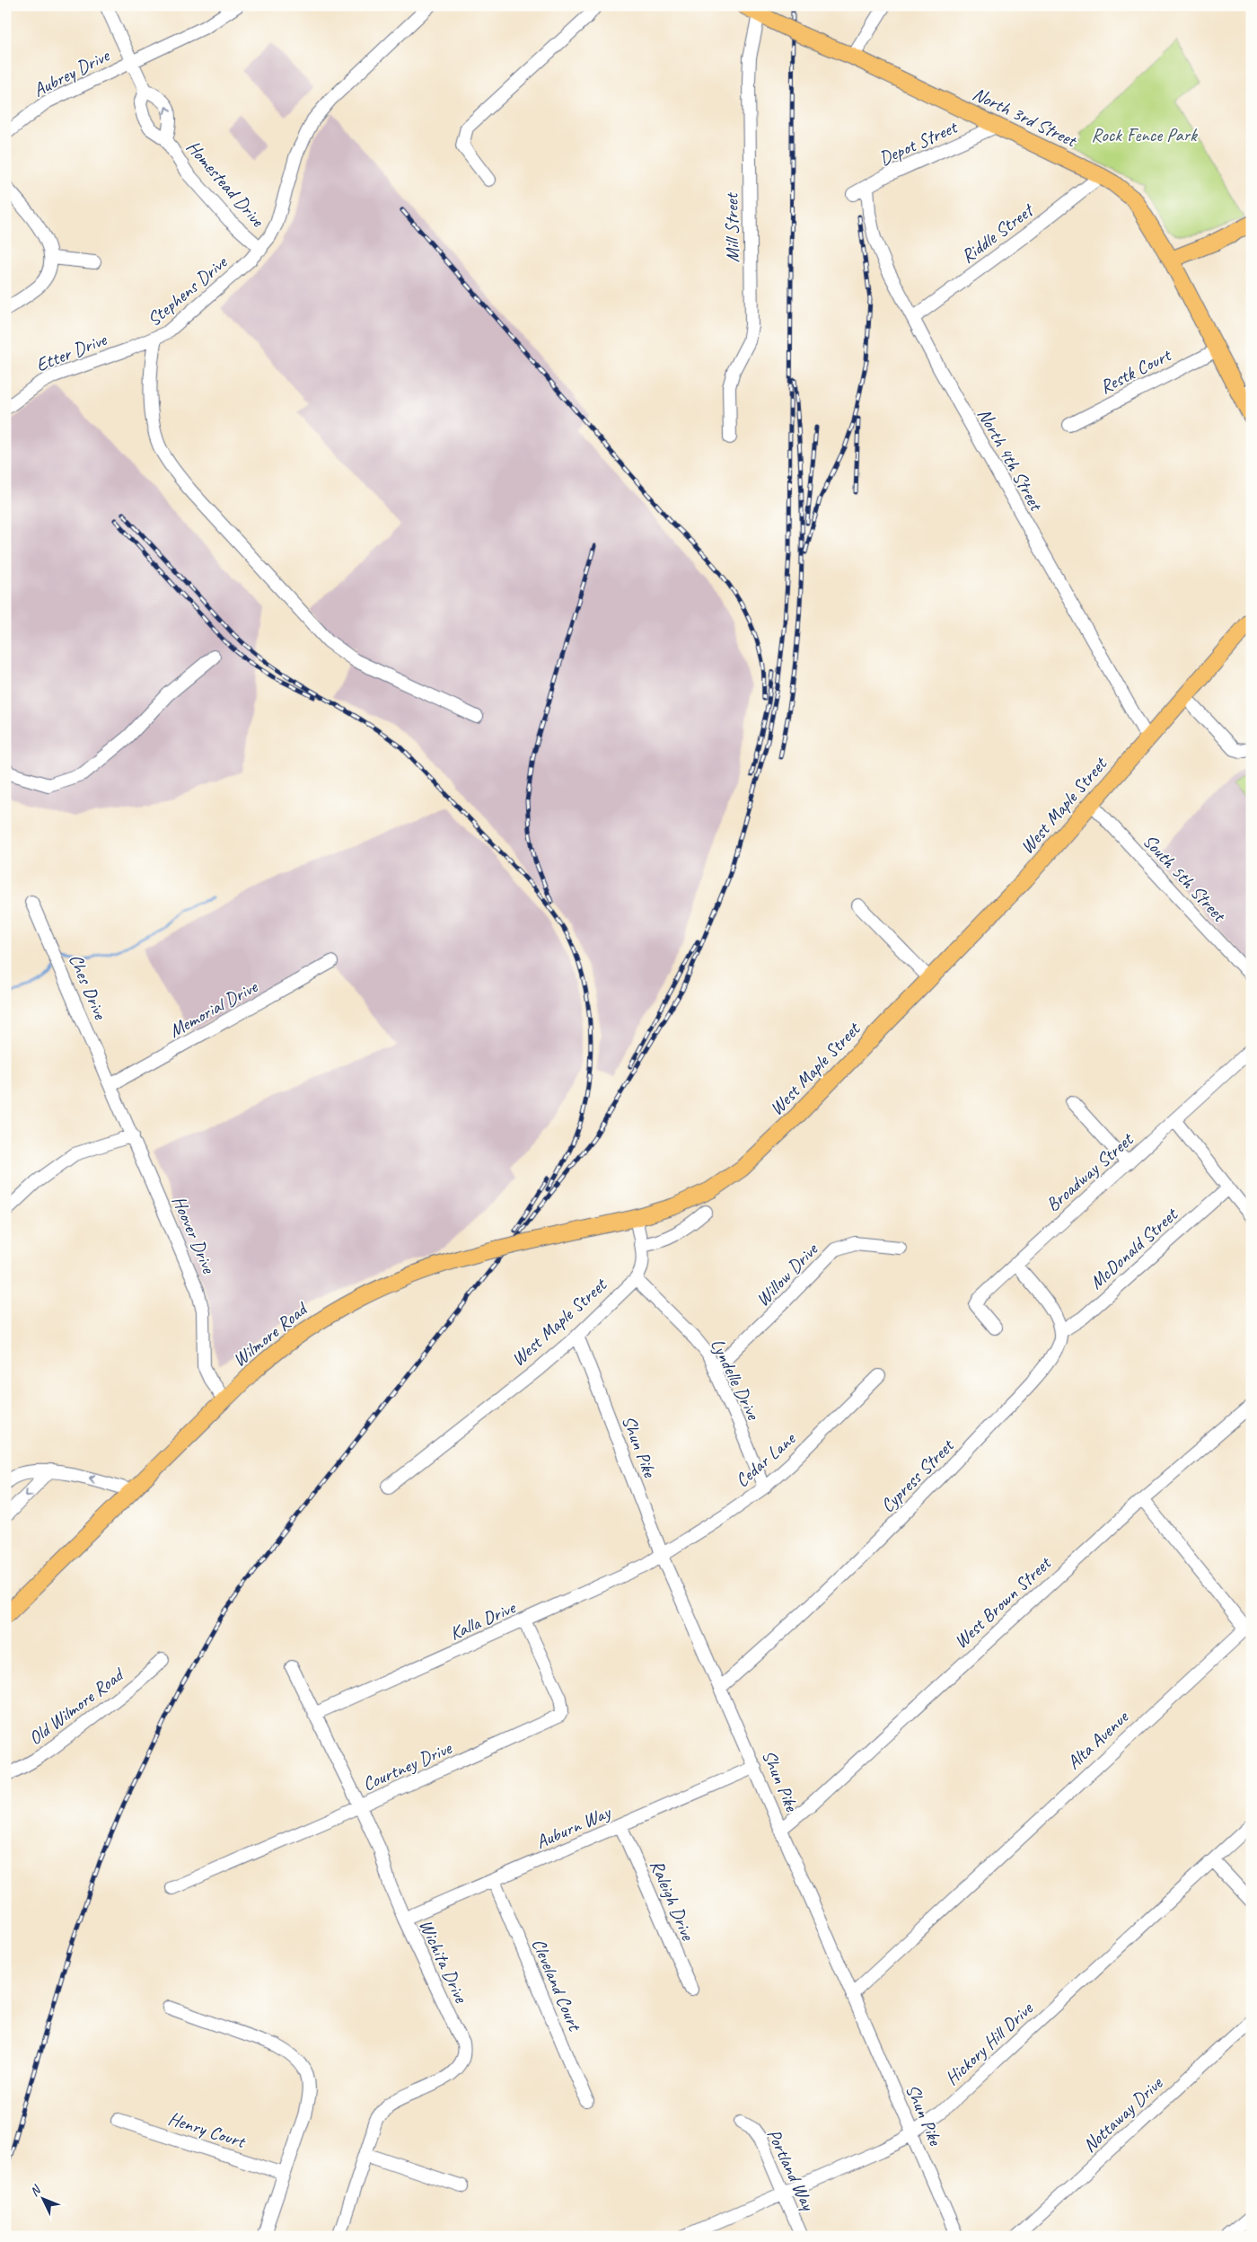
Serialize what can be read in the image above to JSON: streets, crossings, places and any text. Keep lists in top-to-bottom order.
{
  "streets": {
    "main road": ["North 3rd Street", "West Maple Street", "Wilmore Road"],
    "street": [
      "Aubrey Drive",
      "Depot Street",
      "Homestead Drive",
      "Mill Street",
      "Riddle Street",
      "Stephens Drive",
      "Etter Drive",
      "Restk Court",
      "North 4th Street",
      "South 5th Street",
      "Ches Drive",
      "Memorial Drive",
      "Broadway Street",
      "Hoover Drive",
      "McDonald Street",
      "Willow Drive",
      "Lyndelle Drive",
      "Shun Pike",
      "Cedar Lane",
      "Cypress Street",
      "West Brown Street",
      "Kalla Drive",
      "Old Wilmore Road",
      "Alta Avenue",
      "Courtney Drive",
      "Auburn Way",
      "Raleigh Drive",
      "Wichita Drive",
      "Cleveland Court",
      "Hickory Hill Drive",
      "Nottaway Drive",
      "Henry Court",
      "Portland Way"
    ]
  },
  "crossings": [
    ["North 3rd Street", "Depot Street"],
    ["North 3rd Street", "Mill Street"],
    ["North 3rd Street", "Riddle Street"],
    ["North 3rd Street", "Restk Court"],
    ["Depot Street", "North 4th Street"],
    ["Homestead Drive", "Stephens Drive"],
    ["Riddle Street", "North 4th Street"],
    ["Stephens Drive", "Etter Drive"],
    ["North 4th Street", "West Maple Street"],
    ["West Maple Street", "South 5th Street"],
    ["West Maple Street", "Wilmore Road"],
    ["West Maple Street", "Lyndelle Drive"],
    ["West Maple Street", "Shun Pike"],
    ["Ches Drive", "Memorial Drive"],
    ["Ches Drive", "Hoover Drive"],
    ["Memorial Drive", "Hoover Drive"],
    ["Hoover Drive", "Wilmore Road"],
    ["McDonald Street", "Cypress Street"],
    ["Willow Drive", "Lyndelle Drive"],
    ["Lyndelle Drive", "Cedar Lane"],
    ["Shun Pike", "Cedar Lane"],
    ["Shun Pike", "Cypress Street"],
    ["Shun Pike", "West Brown Street"],
    ["Shun Pike", "Kalla Drive"],
    ["Shun Pike", "Alta Avenue"],
    ["Shun Pike", "Auburn Way"],
    ["Shun Pike", "Hickory Hill Drive"],
    ["Cedar Lane", "Kalla Drive"],
    ["West Brown Street", "Alta Avenue"],
    ["Kalla Drive", "Courtney Drive"],
    ["Kalla Drive", "Wichita Drive"],
    ["Courtney Drive", "Wichita Drive"],
    ["Auburn Way", "Raleigh Drive"],
    ["Auburn Way", "Wichita Drive"],
    ["Auburn Way", "Cleveland Court"],
    ["Hickory Hill Drive", "Portland Way"]
  ],
  "parks": ["Rock Fence Park"],
  "north": "top left"
}
